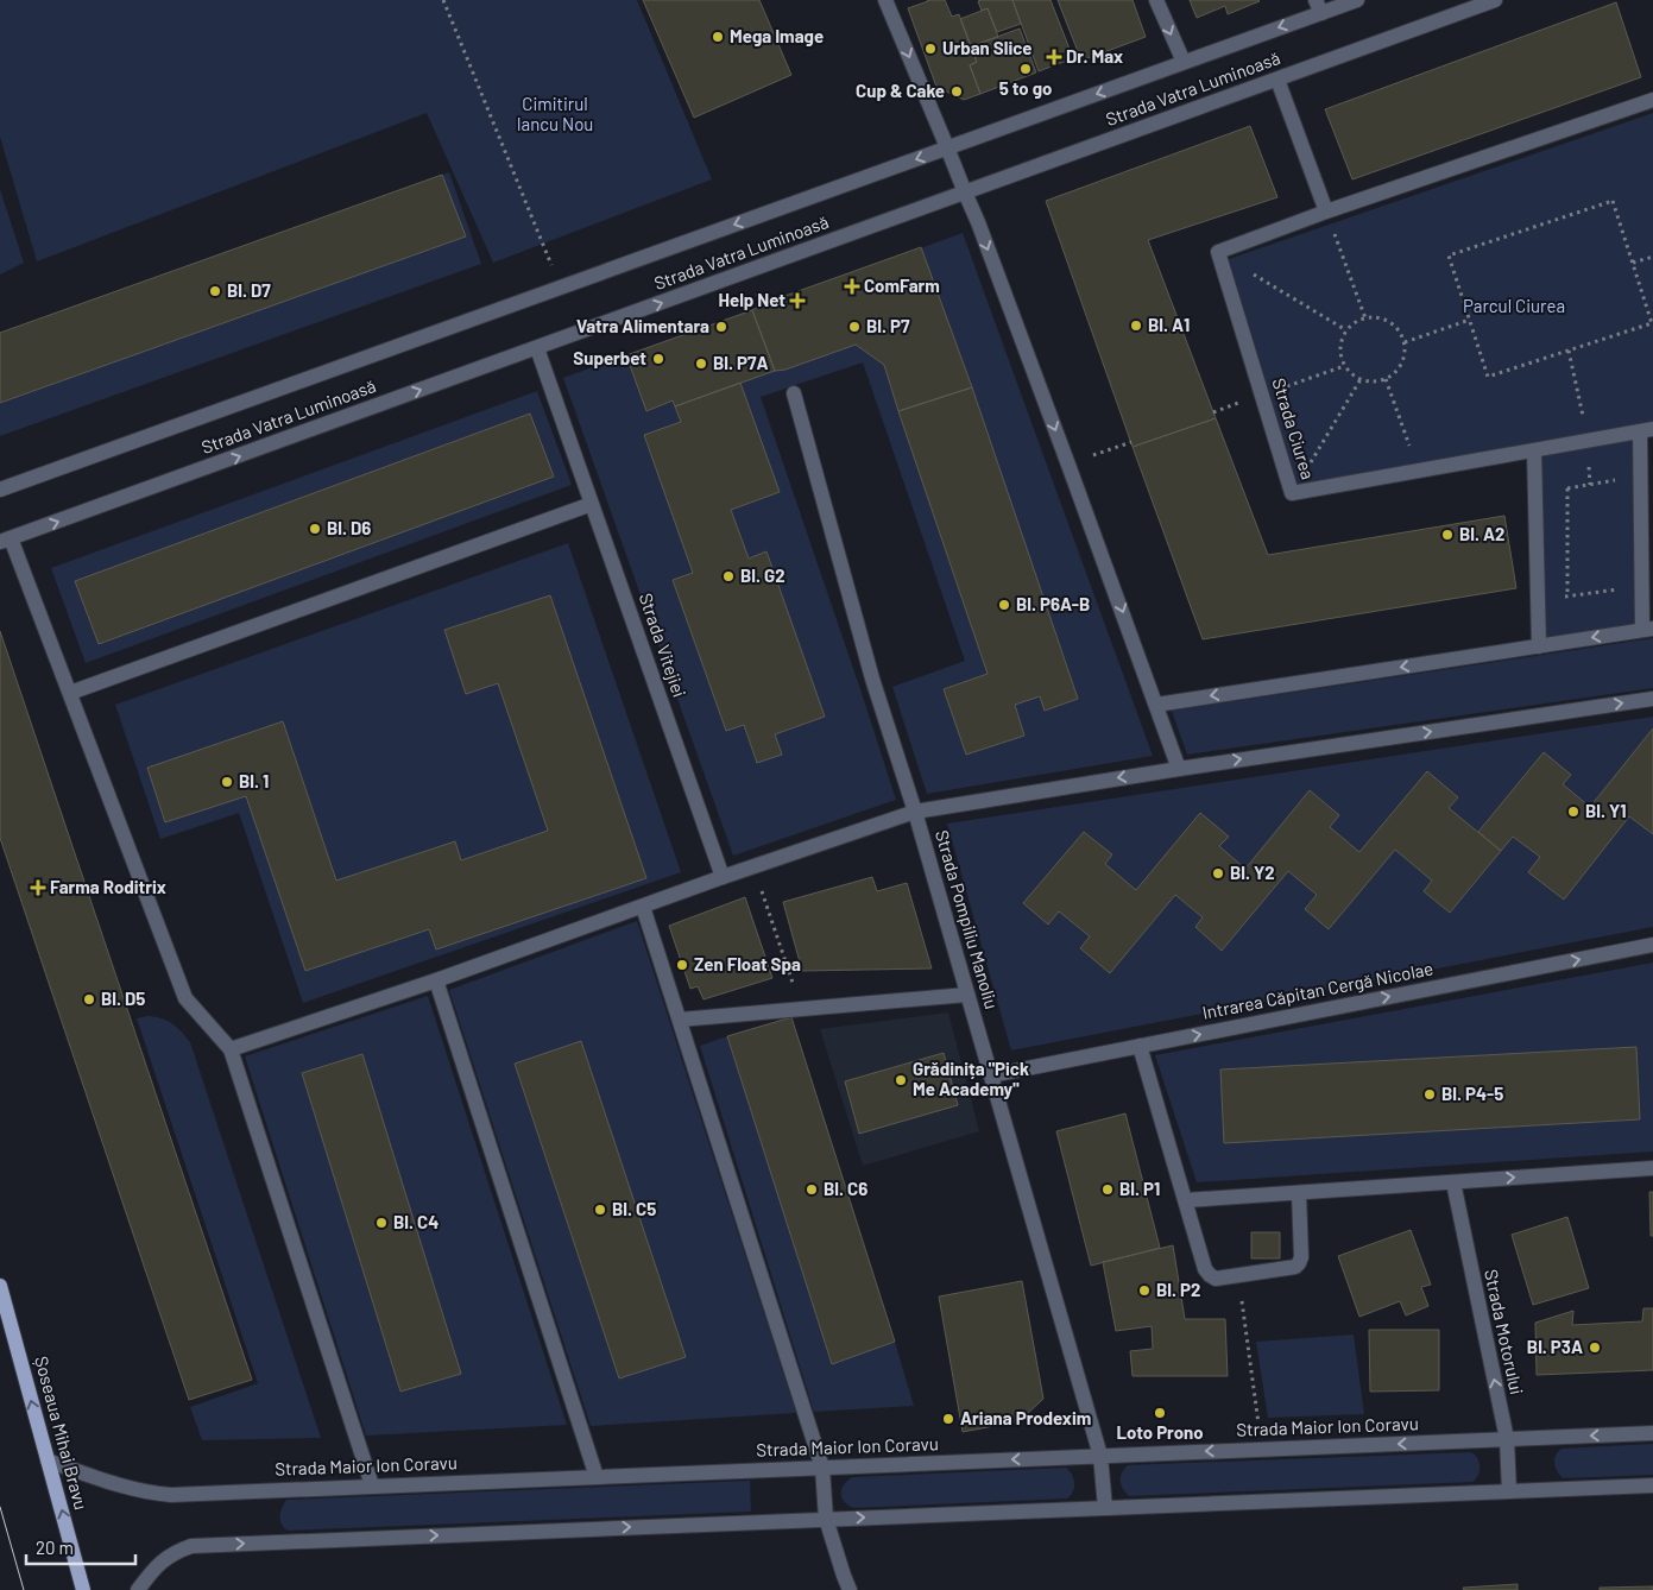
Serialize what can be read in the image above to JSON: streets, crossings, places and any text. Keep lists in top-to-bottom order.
{
  "streets": {
    "main road": ["Șoseaua Mihai Bravu"],
    "street": [
      "Strada Vatra Luminoasă",
      "Strada Ciurea",
      "Strada Vitejiei",
      "Strada Pompiliu Manoliu",
      "Intrarea Căpitan Cergă Nicolae",
      "Strada Motorului",
      "Strada Maior Ion Coravu"
    ]
  },
  "crossings": [
    ["Strada Vatra Luminoasă", "Strada Vitejiei"],
    ["Strada Pompiliu Manoliu", "Intrarea Căpitan Cergă Nicolae"],
    ["Strada Pompiliu Manoliu", "Strada Maior Ion Coravu"],
    ["Strada Motorului", "Strada Maior Ion Coravu"],
    ["Strada Maior Ion Coravu", "Șoseaua Mihai Bravu"]
  ],
  "one_way": ["Intrarea Căpitan Cergă Nicolae", "Strada Motorului", "Șoseaua Mihai Bravu"],
  "parks": ["Cimitirul Iancu Nou", "Parcul Ciurea"],
  "places": {
    "other": [
      "Mega Image",
      "Urban Slice",
      "5 to go",
      "Cup & Cake",
      "Bl. D7",
      "Bl. A1",
      "Vatra Alimentara",
      "Bl. P7",
      "Superbet",
      "Bl. P7A",
      "Bl. D6",
      "Bl. A2",
      "Bl. G2",
      "Bl. P6A-B",
      "Bl. 1",
      "Bl. Y1",
      "Bl. Y2",
      "Zen Float Spa",
      "Bl. D5",
      "Grădinița \"Pick Me Academy\"",
      "Bl. P4-5",
      "Bl. C6",
      "Bl. P1",
      "Bl. C5",
      "Bl. C4",
      "Bl. P2",
      "Bl. P3A",
      "Loto Prono",
      "Ariana Prodexim"
    ],
    "health": [
      "Dr. Max",
      "ComFarm",
      "Help Net",
      "Farma Roditrix"
    ]
  },
  "scale_bar": "20 m"
}
